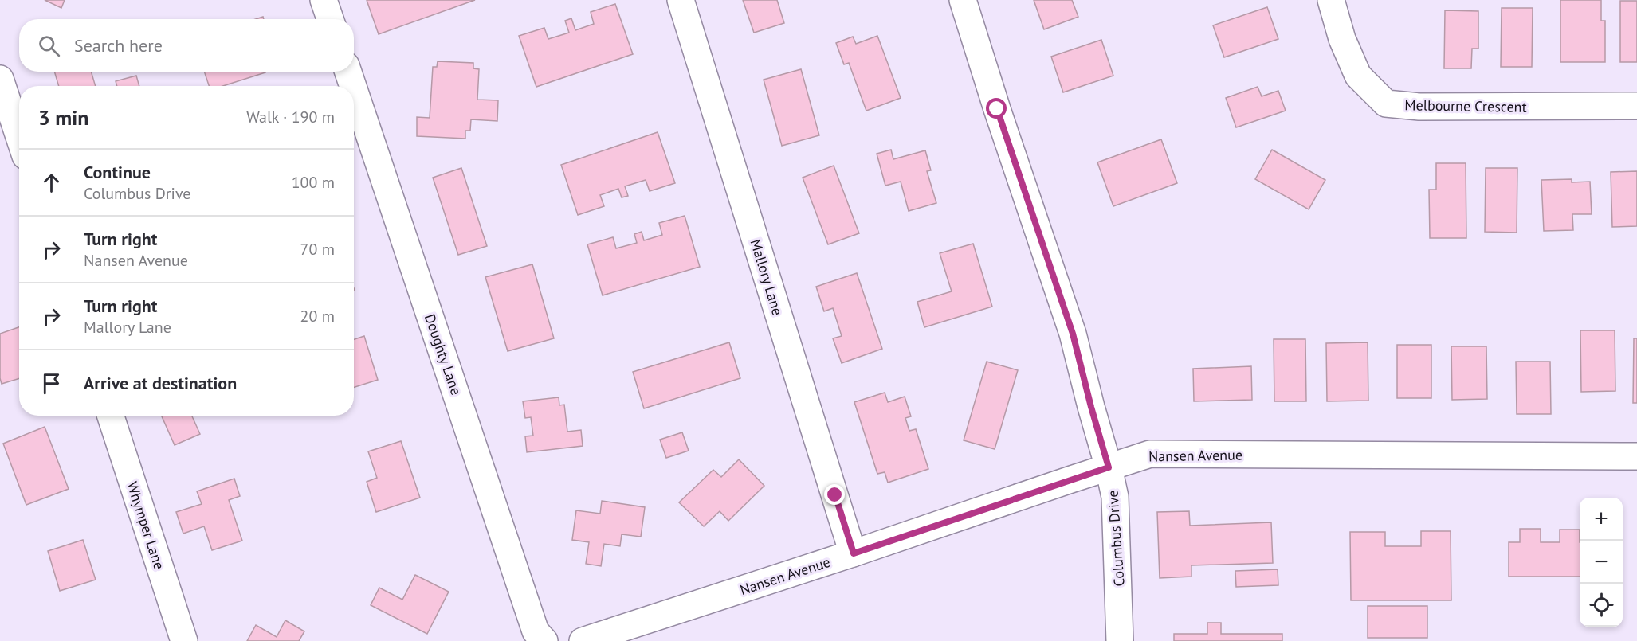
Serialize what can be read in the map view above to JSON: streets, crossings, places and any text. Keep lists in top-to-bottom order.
{
  "streets": {
    "street": [
      "Melbourne Crescent",
      "Mallory Lane",
      "Doughty Lane",
      "Nansen Avenue",
      "Whymper Lane",
      "Columbus Drive"
    ]
  },
  "crossings": [
    ["Mallory Lane", "Nansen Avenue"],
    ["Nansen Avenue", "Columbus Drive"]
  ],
  "page": {
    "search": "Search here",
    "heading": ["3 min", "Walk · 190 m"],
    "list": [
      ["Continue", "Columbus Drive", "100 m"],
      ["Turn right", "Nansen Avenue", "70 m"],
      ["Turn right", "Mallory Lane", "20 m"],
      "Arrive at destination"
    ],
    "map_buttons": ["+", "−"]
  }
}
